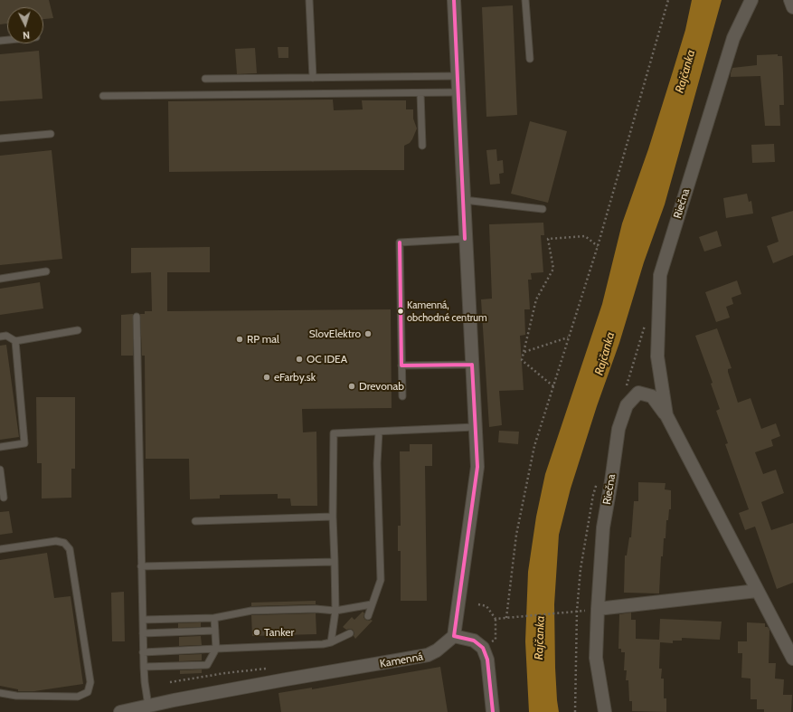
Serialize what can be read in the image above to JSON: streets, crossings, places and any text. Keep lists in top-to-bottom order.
{
  "streets": {
    "street": ["Riečna", "Kamenná"]
  },
  "water": ["Rajčanka"],
  "places": [
    "Kamenná, obchodné centrum",
    "SlovElektro",
    "RP mal",
    "OC IDEA",
    "eFarby.sk",
    "Drevonab",
    "Tanker"
  ],
  "north": "bottom"
}
